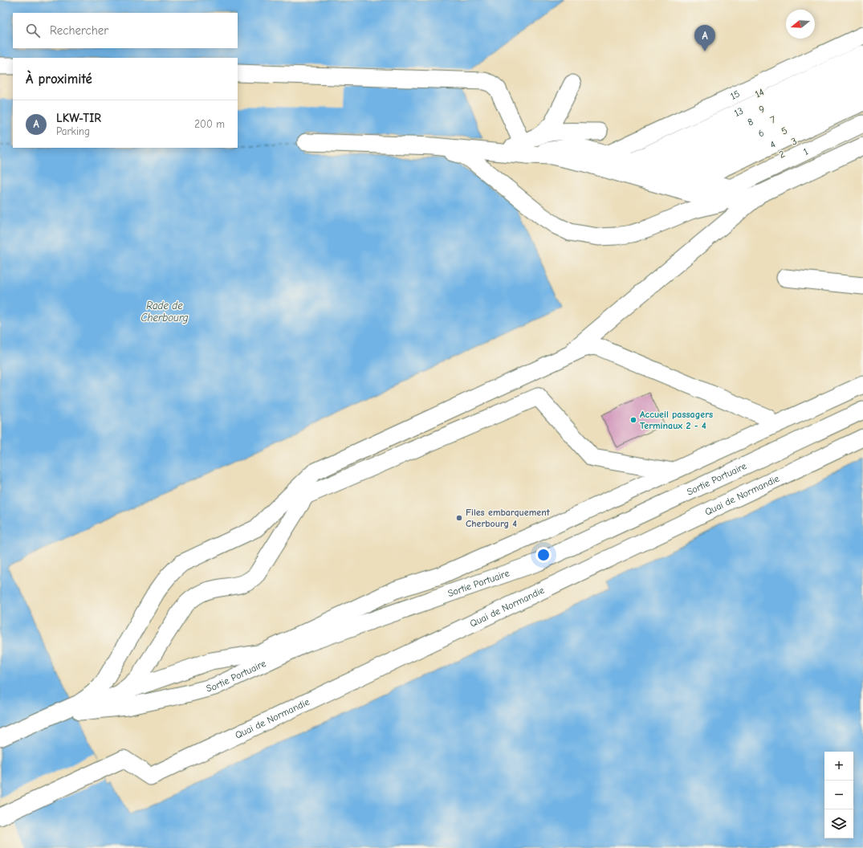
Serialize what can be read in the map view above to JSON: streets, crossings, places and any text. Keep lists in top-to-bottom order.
{
  "streets": {
    "lane": [
      "14",
      "15",
      "9",
      "13",
      "7",
      "8",
      "5",
      "6",
      "3",
      "4",
      "1",
      "2",
      "Sortie Portuaire",
      "Quai de Normandie"
    ]
  },
  "crossings": [
    ["14", "15"],
    ["14", "9"],
    ["14", "13"],
    ["14", "7"],
    ["14", "8"],
    ["14", "5"],
    ["14", "6"],
    ["14", "3"],
    ["14", "4"],
    ["14", "1"],
    ["14", "2"],
    ["15", "9"],
    ["15", "13"],
    ["15", "7"],
    ["15", "8"],
    ["15", "5"],
    ["15", "6"],
    ["15", "3"],
    ["15", "4"],
    ["15", "1"],
    ["15", "2"],
    ["9", "13"],
    ["9", "7"],
    ["9", "8"],
    ["9", "5"],
    ["9", "6"],
    ["9", "3"],
    ["9", "4"],
    ["9", "1"],
    ["9", "2"],
    ["13", "7"],
    ["13", "8"],
    ["13", "5"],
    ["13", "6"],
    ["13", "3"],
    ["13", "4"],
    ["13", "1"],
    ["13", "2"],
    ["7", "8"],
    ["7", "5"],
    ["7", "6"],
    ["7", "3"],
    ["7", "4"],
    ["7", "1"],
    ["7", "2"],
    ["8", "5"],
    ["8", "6"],
    ["8", "3"],
    ["8", "4"],
    ["8", "1"],
    ["8", "2"],
    ["5", "6"],
    ["5", "3"],
    ["5", "4"],
    ["5", "1"],
    ["5", "2"],
    ["6", "3"],
    ["6", "4"],
    ["6", "1"],
    ["6", "2"],
    ["3", "4"],
    ["3", "1"],
    ["3", "2"],
    ["4", "1"],
    ["4", "2"],
    ["1", "2"]
  ],
  "water": ["Rade de Cherbourg"],
  "places": ["Accueil passagers Terminaux 2 - 4", "Files embarquement Cherbourg 4"],
  "north": "left",
  "page": {
    "search": "Rechercher",
    "pins": "A",
    "heading": "À proximité",
    "list": [
      {
        "mark": "A",
        "name": "LKW-TIR",
        "note": "Parking",
        "value": "200 m"
      }
    ],
    "map_buttons": ["+", "−"]
  }
}
